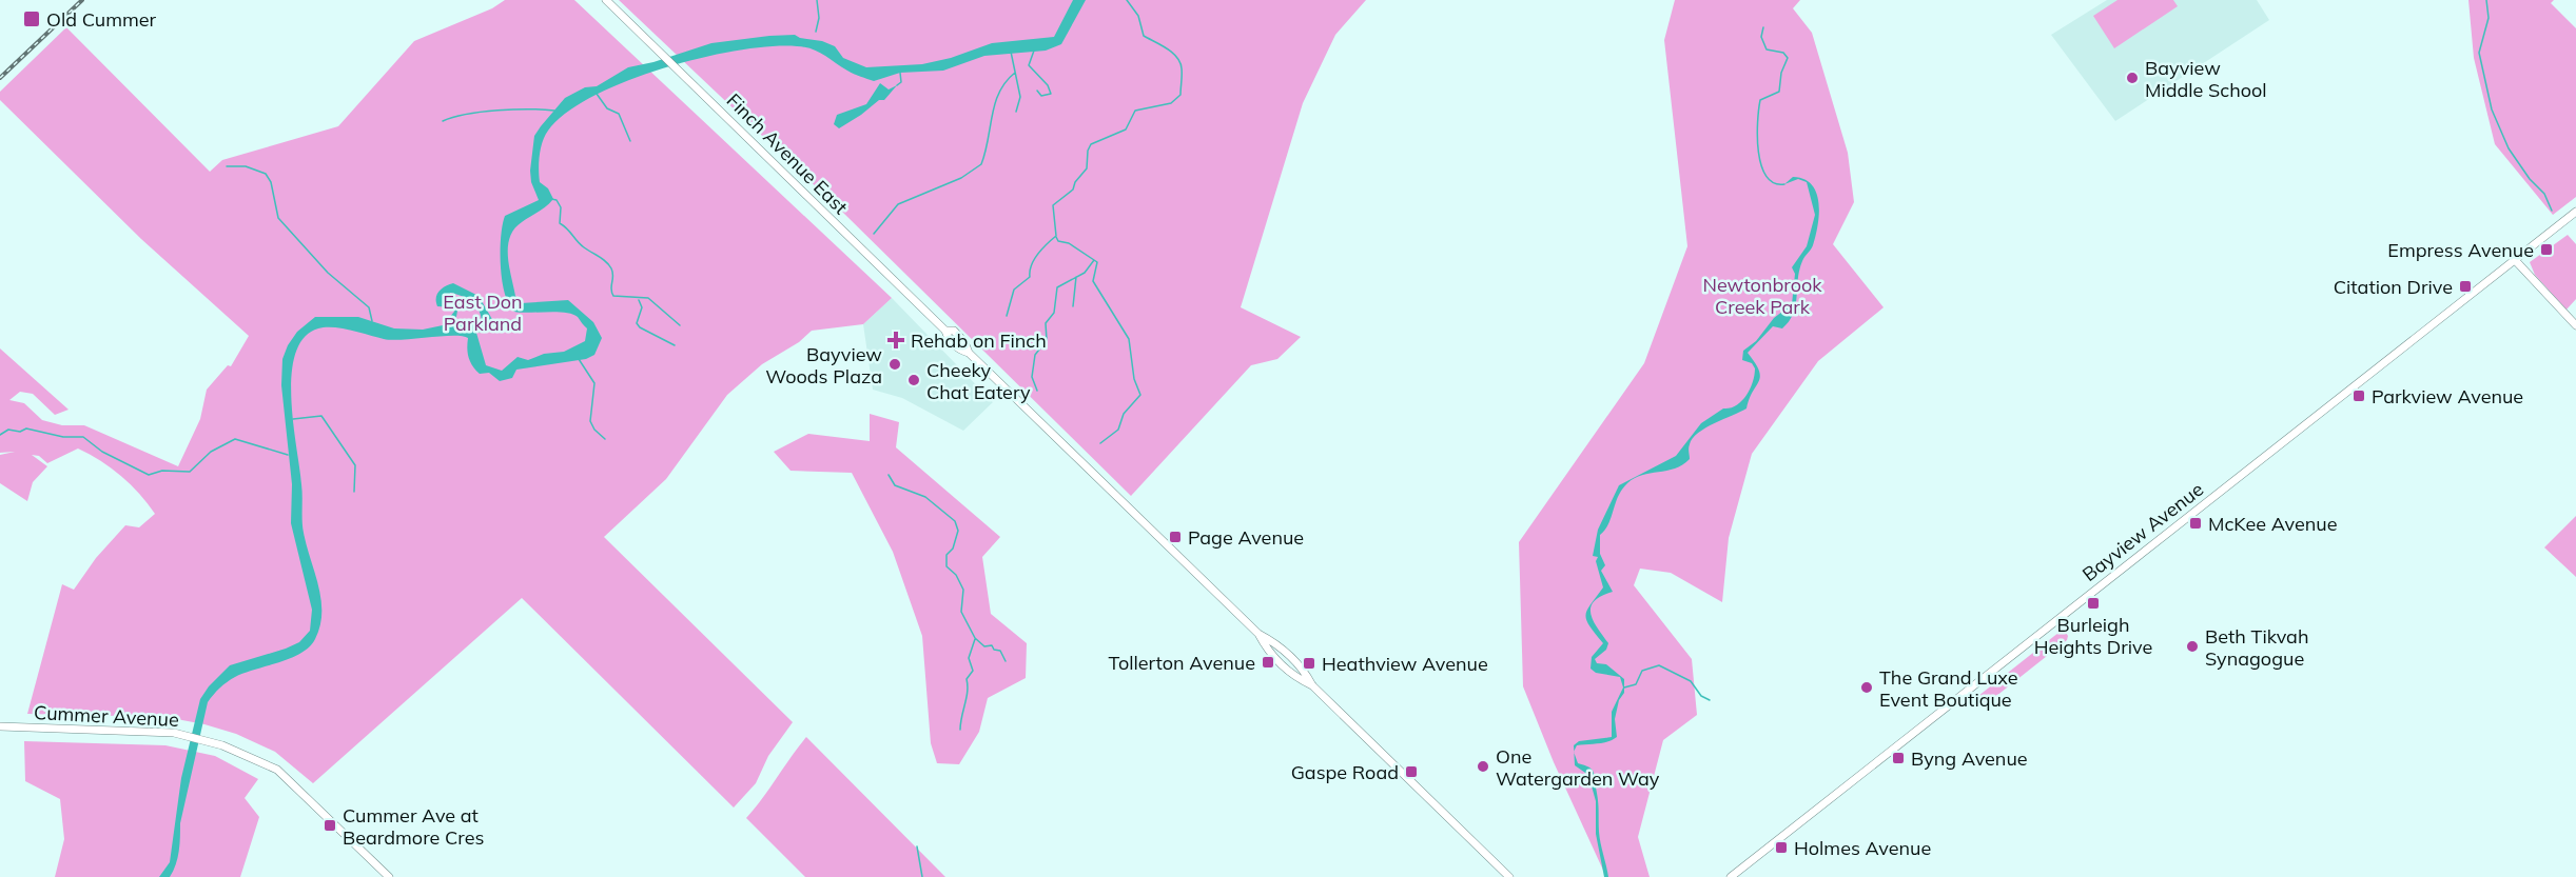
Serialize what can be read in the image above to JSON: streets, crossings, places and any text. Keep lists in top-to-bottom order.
{
  "streets": {
    "main road": ["Finch Avenue East", "Bayview Avenue", "Cummer Avenue"]
  },
  "parks": ["Newtonbrook Creek Park", "East Don Parkland"],
  "places": {
    "transit": [
      "Old Cummer",
      "Empress Avenue",
      "Citation Drive",
      "Parkview Avenue",
      "McKee Avenue",
      "Page Avenue",
      "Burleigh Heights Drive",
      "Tollerton Avenue",
      "Heathview Avenue",
      "Byng Avenue",
      "Gaspe Road",
      "Cummer Ave at Beardmore Cres",
      "Holmes Avenue"
    ],
    "other": [
      "Bayview Middle School",
      "Bayview Woods Plaza",
      "Cheeky Chat Eatery",
      "Beth Tikvah Synagogue",
      "The Grand Luxe Event Boutique",
      "One Watergarden Way"
    ],
    "health": ["Rehab on Finch"]
  }
}
